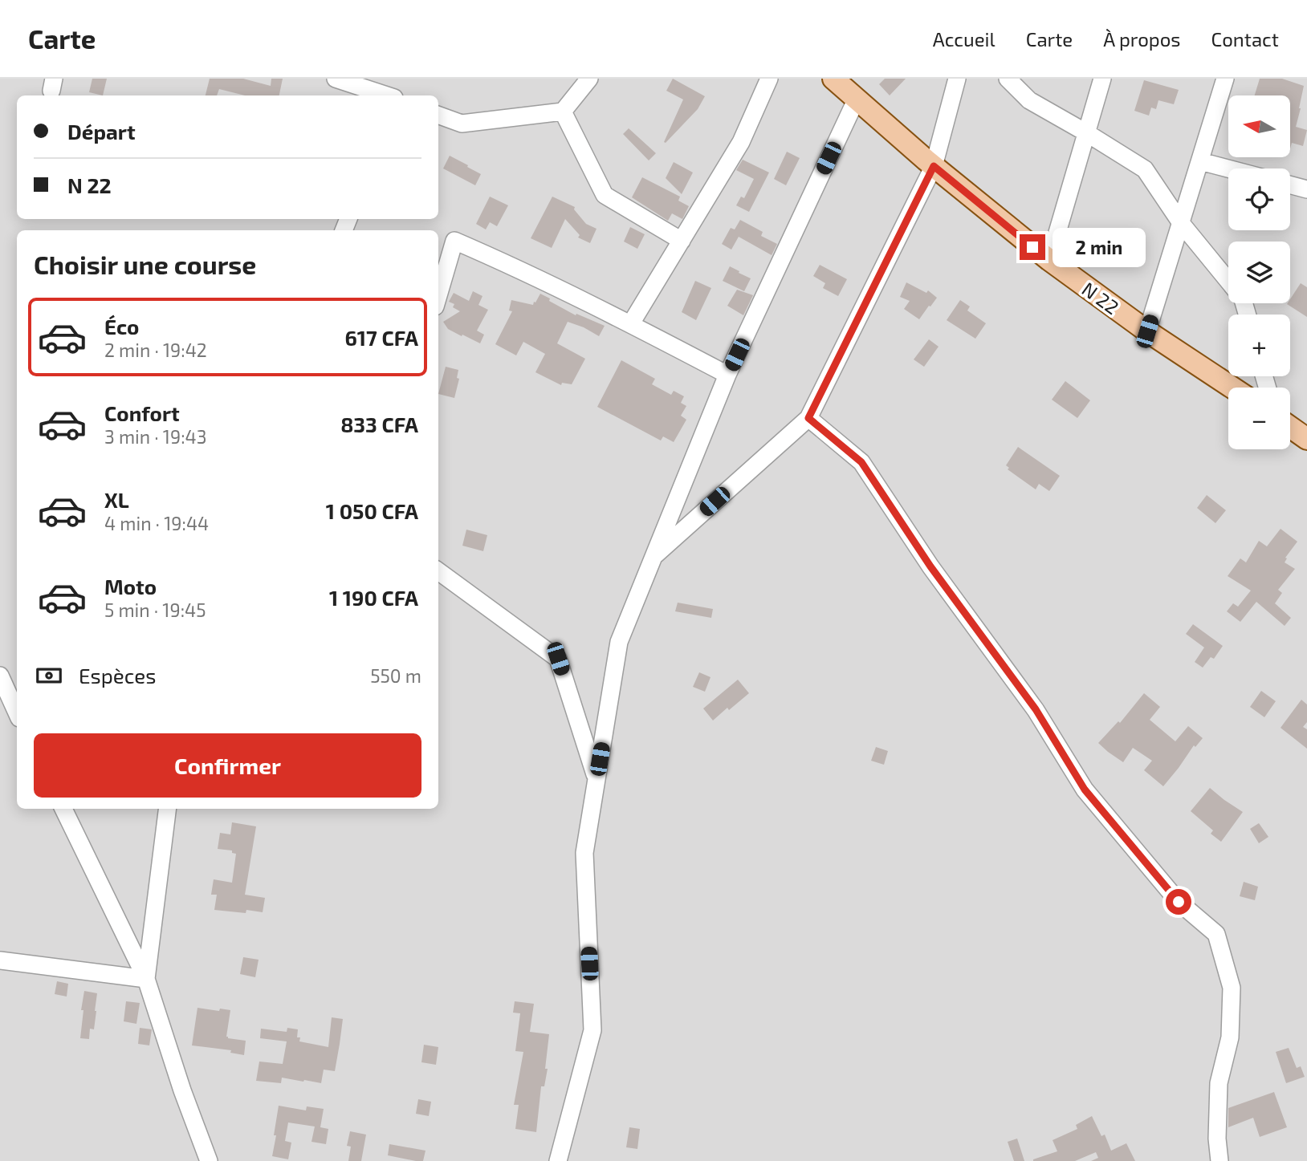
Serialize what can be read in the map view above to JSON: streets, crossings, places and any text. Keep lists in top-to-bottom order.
{
  "streets": {
    "main road": ["N 22"]
  },
  "north": "left",
  "page": {
    "header": "Carte",
    "nav": [
      "Accueil",
      "Carte",
      "À propos",
      "Contact"
    ],
    "map_buttons": ["+", "−"],
    "banner": ["Départ", "N 22"],
    "bubble": "2 min",
    "heading": "Choisir une course",
    "list": [
      {
        "name": "Éco",
        "note": "2 min · 19:42",
        "value": "617 CFA"
      },
      {
        "name": "Confort",
        "note": "3 min · 19:43",
        "value": "833 CFA"
      },
      {
        "name": "XL",
        "note": "4 min · 19:44",
        "value": "1 050 CFA"
      },
      {
        "name": "Moto",
        "note": "5 min · 19:45",
        "value": "1 190 CFA"
      }
    ],
    "pay": ["Espèces", "550 m"],
    "buttons": "Confirmer"
  }
}
